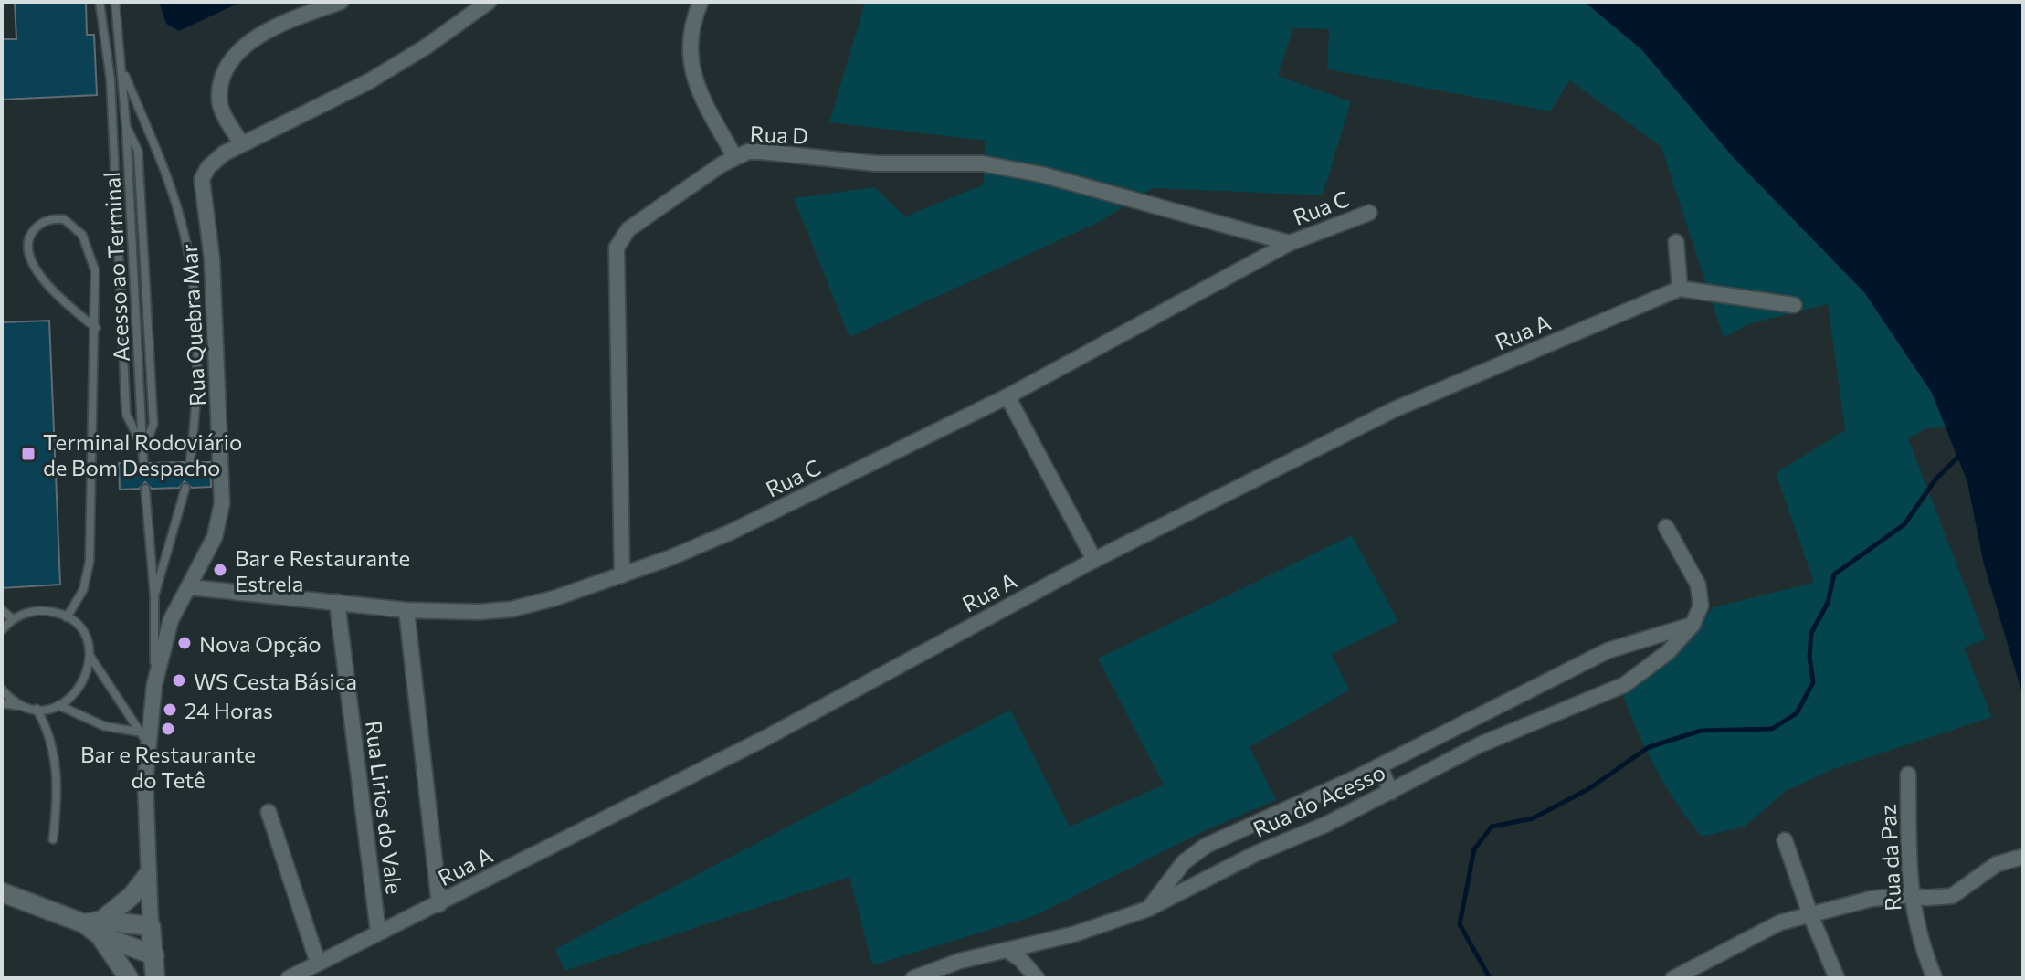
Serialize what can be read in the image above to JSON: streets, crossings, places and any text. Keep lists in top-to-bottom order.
{
  "streets": {
    "street": [
      "Rua D",
      "Rua C",
      "Rua Quebra Mar",
      "Rua A",
      "Rua do Acesso",
      "Rua Lirios do Vale",
      "Rua da Paz"
    ],
    "lane": ["Acesso ao Terminal"]
  },
  "crossings": [
    ["Rua D", "Rua C"],
    ["Rua C", "Rua Quebra Mar"],
    ["Rua C", "Rua Lirios do Vale"],
    ["Rua A", "Rua Lirios do Vale"]
  ],
  "places": {
    "transit": ["Terminal Rodoviário de Bom Despacho"],
    "other": [
      "Bar e Restaurante Estrela",
      "Nova Opção",
      "WS Cesta Básica",
      "24 Horas",
      "Bar e Restaurante do Tetê"
    ]
  }
}
